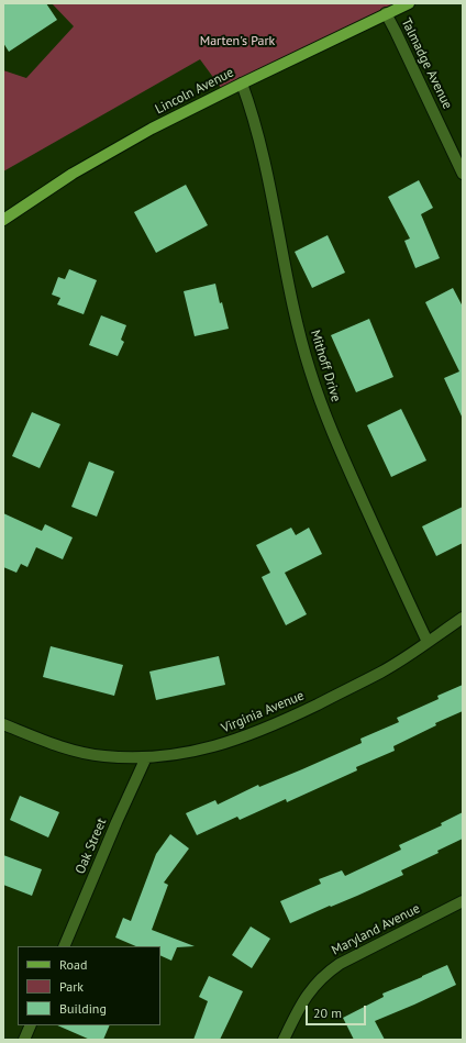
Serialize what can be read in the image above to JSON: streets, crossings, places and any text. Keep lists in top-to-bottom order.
{
  "streets": {
    "main road": ["Lincoln Avenue"],
    "street": [
      "Talmadge Avenue",
      "Mithoff Drive",
      "Virginia Avenue",
      "Oak Street",
      "Maryland Avenue"
    ]
  },
  "crossings": [
    ["Talmadge Avenue", "Lincoln Avenue"],
    ["Lincoln Avenue", "Mithoff Drive"],
    ["Mithoff Drive", "Virginia Avenue"],
    ["Virginia Avenue", "Oak Street"]
  ],
  "parks": ["Marten's Park"],
  "legend": ["Road", "Park", "Building"],
  "scale_bar": "20 m"
}
